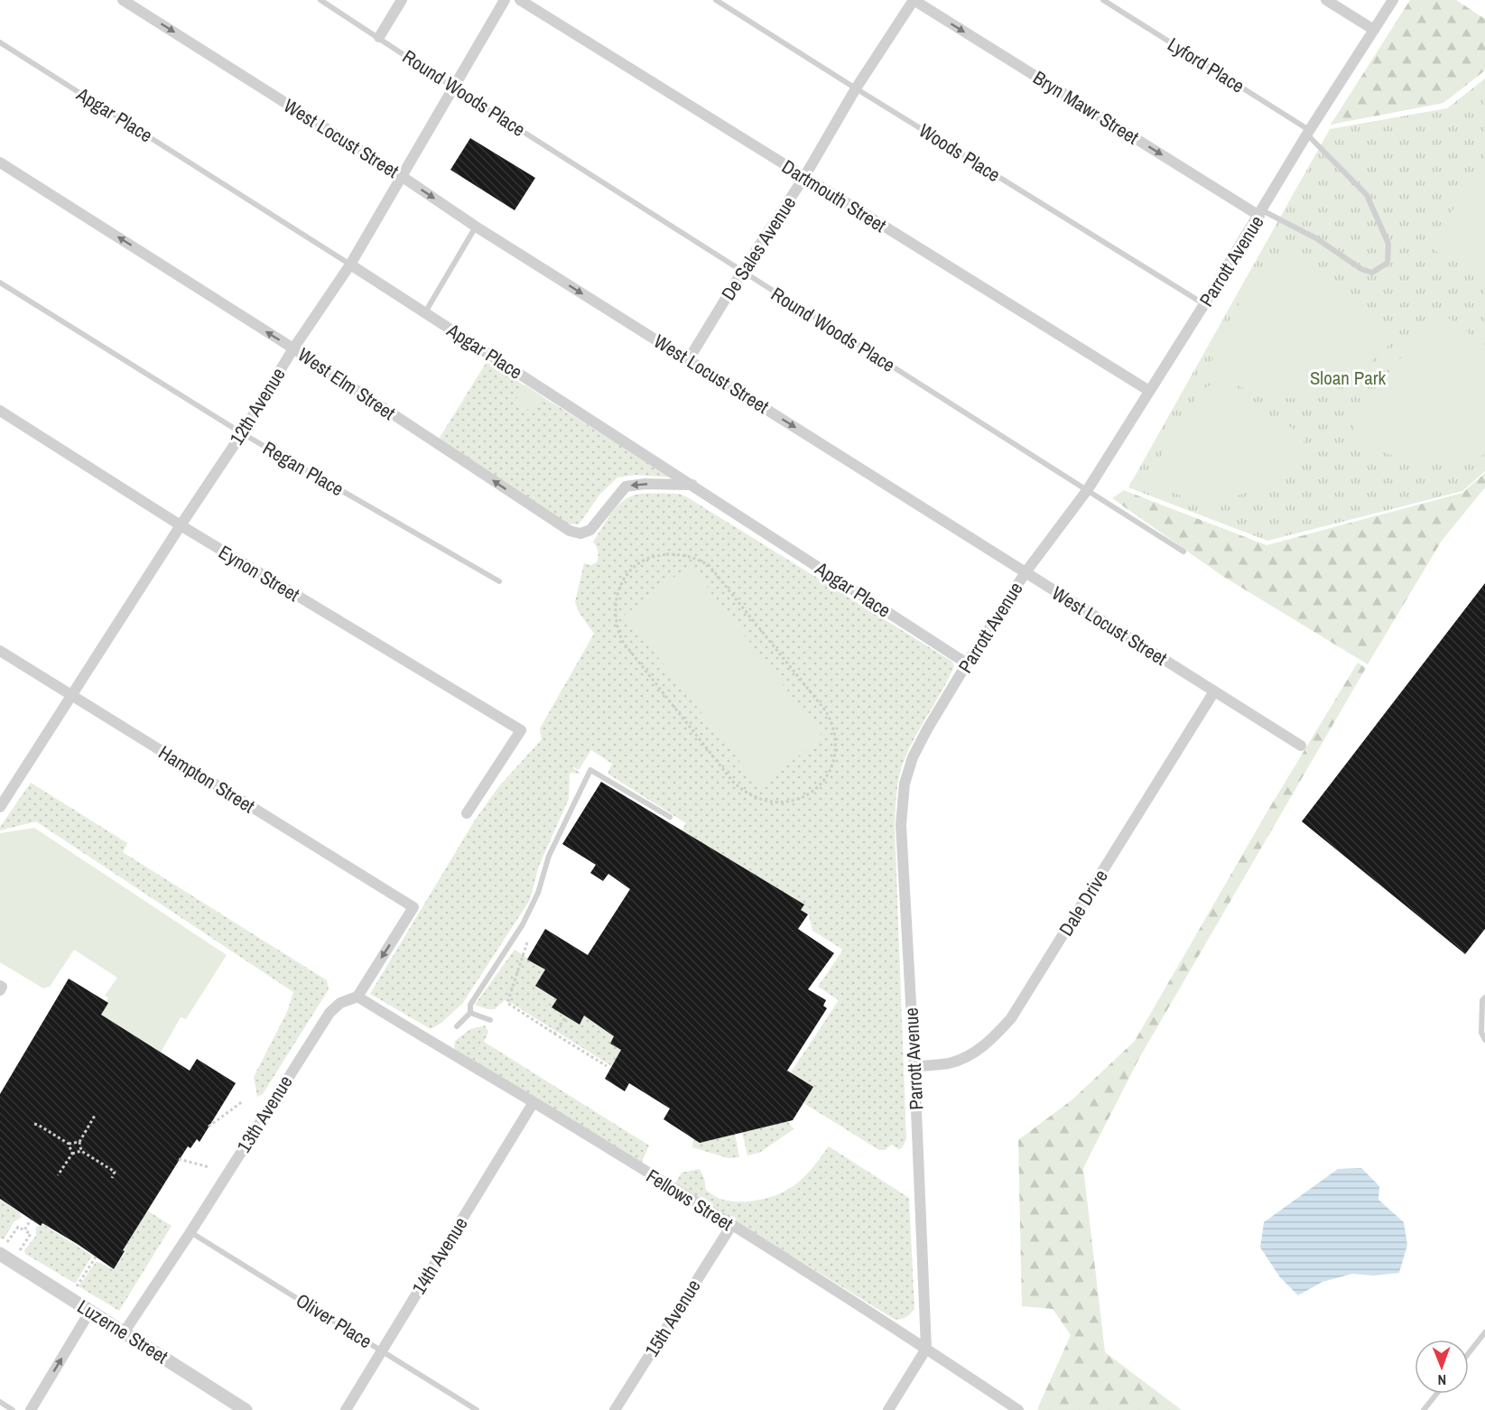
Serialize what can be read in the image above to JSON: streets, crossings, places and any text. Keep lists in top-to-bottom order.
{
  "streets": {
    "street": [
      "Bryn Mawr Street",
      "Apgar Place",
      "West Locust Street",
      "Dartmouth Street",
      "De Sales Avenue",
      "Parrott Avenue",
      "West Elm Street",
      "12th Avenue",
      "Eynon Street",
      "Hampton Street",
      "Dale Drive",
      "13th Avenue",
      "Fellows Street",
      "14th Avenue",
      "15th Avenue",
      "Luzerne Street"
    ],
    "lane": [
      "Lyford Place",
      "Round Woods Place",
      "Woods Place",
      "Regan Place",
      "Oliver Place"
    ]
  },
  "crossings": [
    ["Lyford Place", "Bryn Mawr Street"],
    ["Lyford Place", "Parrott Avenue"],
    ["Round Woods Place", "De Sales Avenue"],
    ["Round Woods Place", "Parrott Avenue"],
    ["Round Woods Place", "12th Avenue"],
    ["Bryn Mawr Street", "De Sales Avenue"],
    ["Bryn Mawr Street", "Parrott Avenue"],
    ["Apgar Place", "Parrott Avenue"],
    ["Apgar Place", "West Elm Street"],
    ["Apgar Place", "12th Avenue"],
    ["West Locust Street", "De Sales Avenue"],
    ["West Locust Street", "Parrott Avenue"],
    ["West Locust Street", "12th Avenue"],
    ["West Locust Street", "Dale Drive"],
    ["Woods Place", "De Sales Avenue"],
    ["Woods Place", "Parrott Avenue"],
    ["Dartmouth Street", "De Sales Avenue"],
    ["Dartmouth Street", "Parrott Avenue"],
    ["Parrott Avenue", "Dale Drive"],
    ["Parrott Avenue", "Fellows Street"],
    ["West Elm Street", "12th Avenue"],
    ["12th Avenue", "Regan Place"],
    ["12th Avenue", "Eynon Street"],
    ["12th Avenue", "Hampton Street"],
    ["Hampton Street", "13th Avenue"],
    ["Hampton Street", "Fellows Street"],
    ["13th Avenue", "Fellows Street"],
    ["13th Avenue", "Oliver Place"],
    ["13th Avenue", "Luzerne Street"],
    ["Fellows Street", "14th Avenue"],
    ["Fellows Street", "15th Avenue"],
    ["14th Avenue", "Oliver Place"]
  ],
  "one_way": [
    "Bryn Mawr Street",
    "West Locust Street",
    "West Elm Street",
    "Hampton Street"
  ],
  "parks": ["Sloan Park"],
  "north": "bottom"
}
